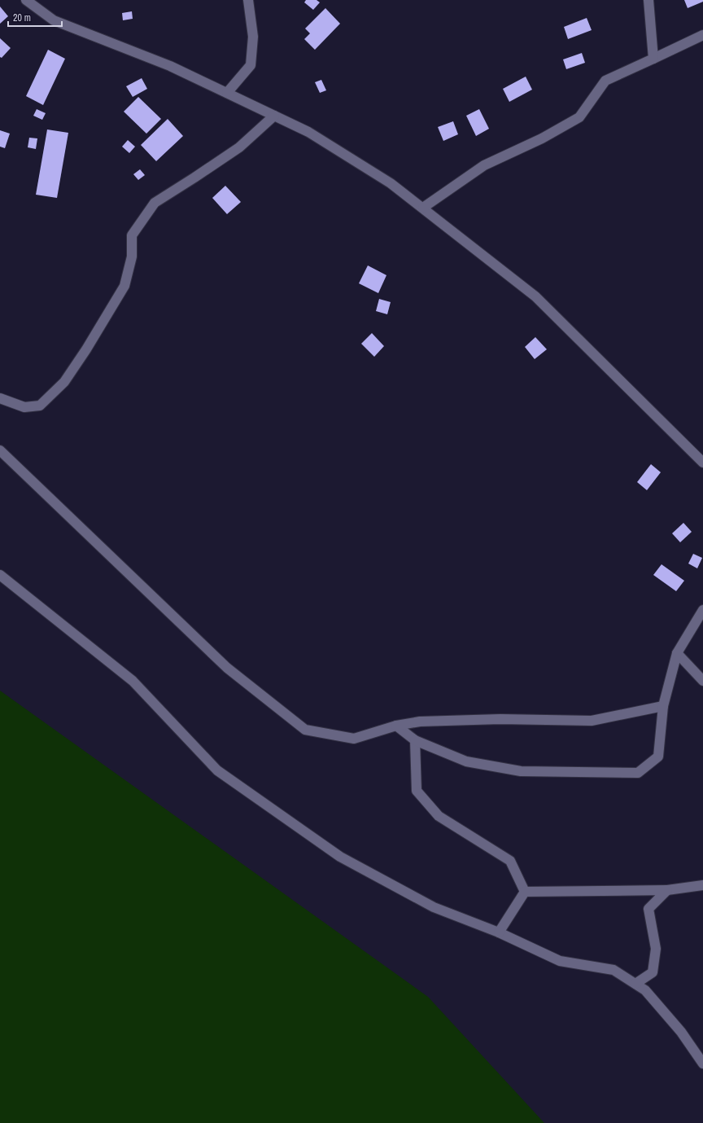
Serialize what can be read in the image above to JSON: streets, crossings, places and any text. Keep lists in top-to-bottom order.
{
  "scale_bar": "20 m"
}
